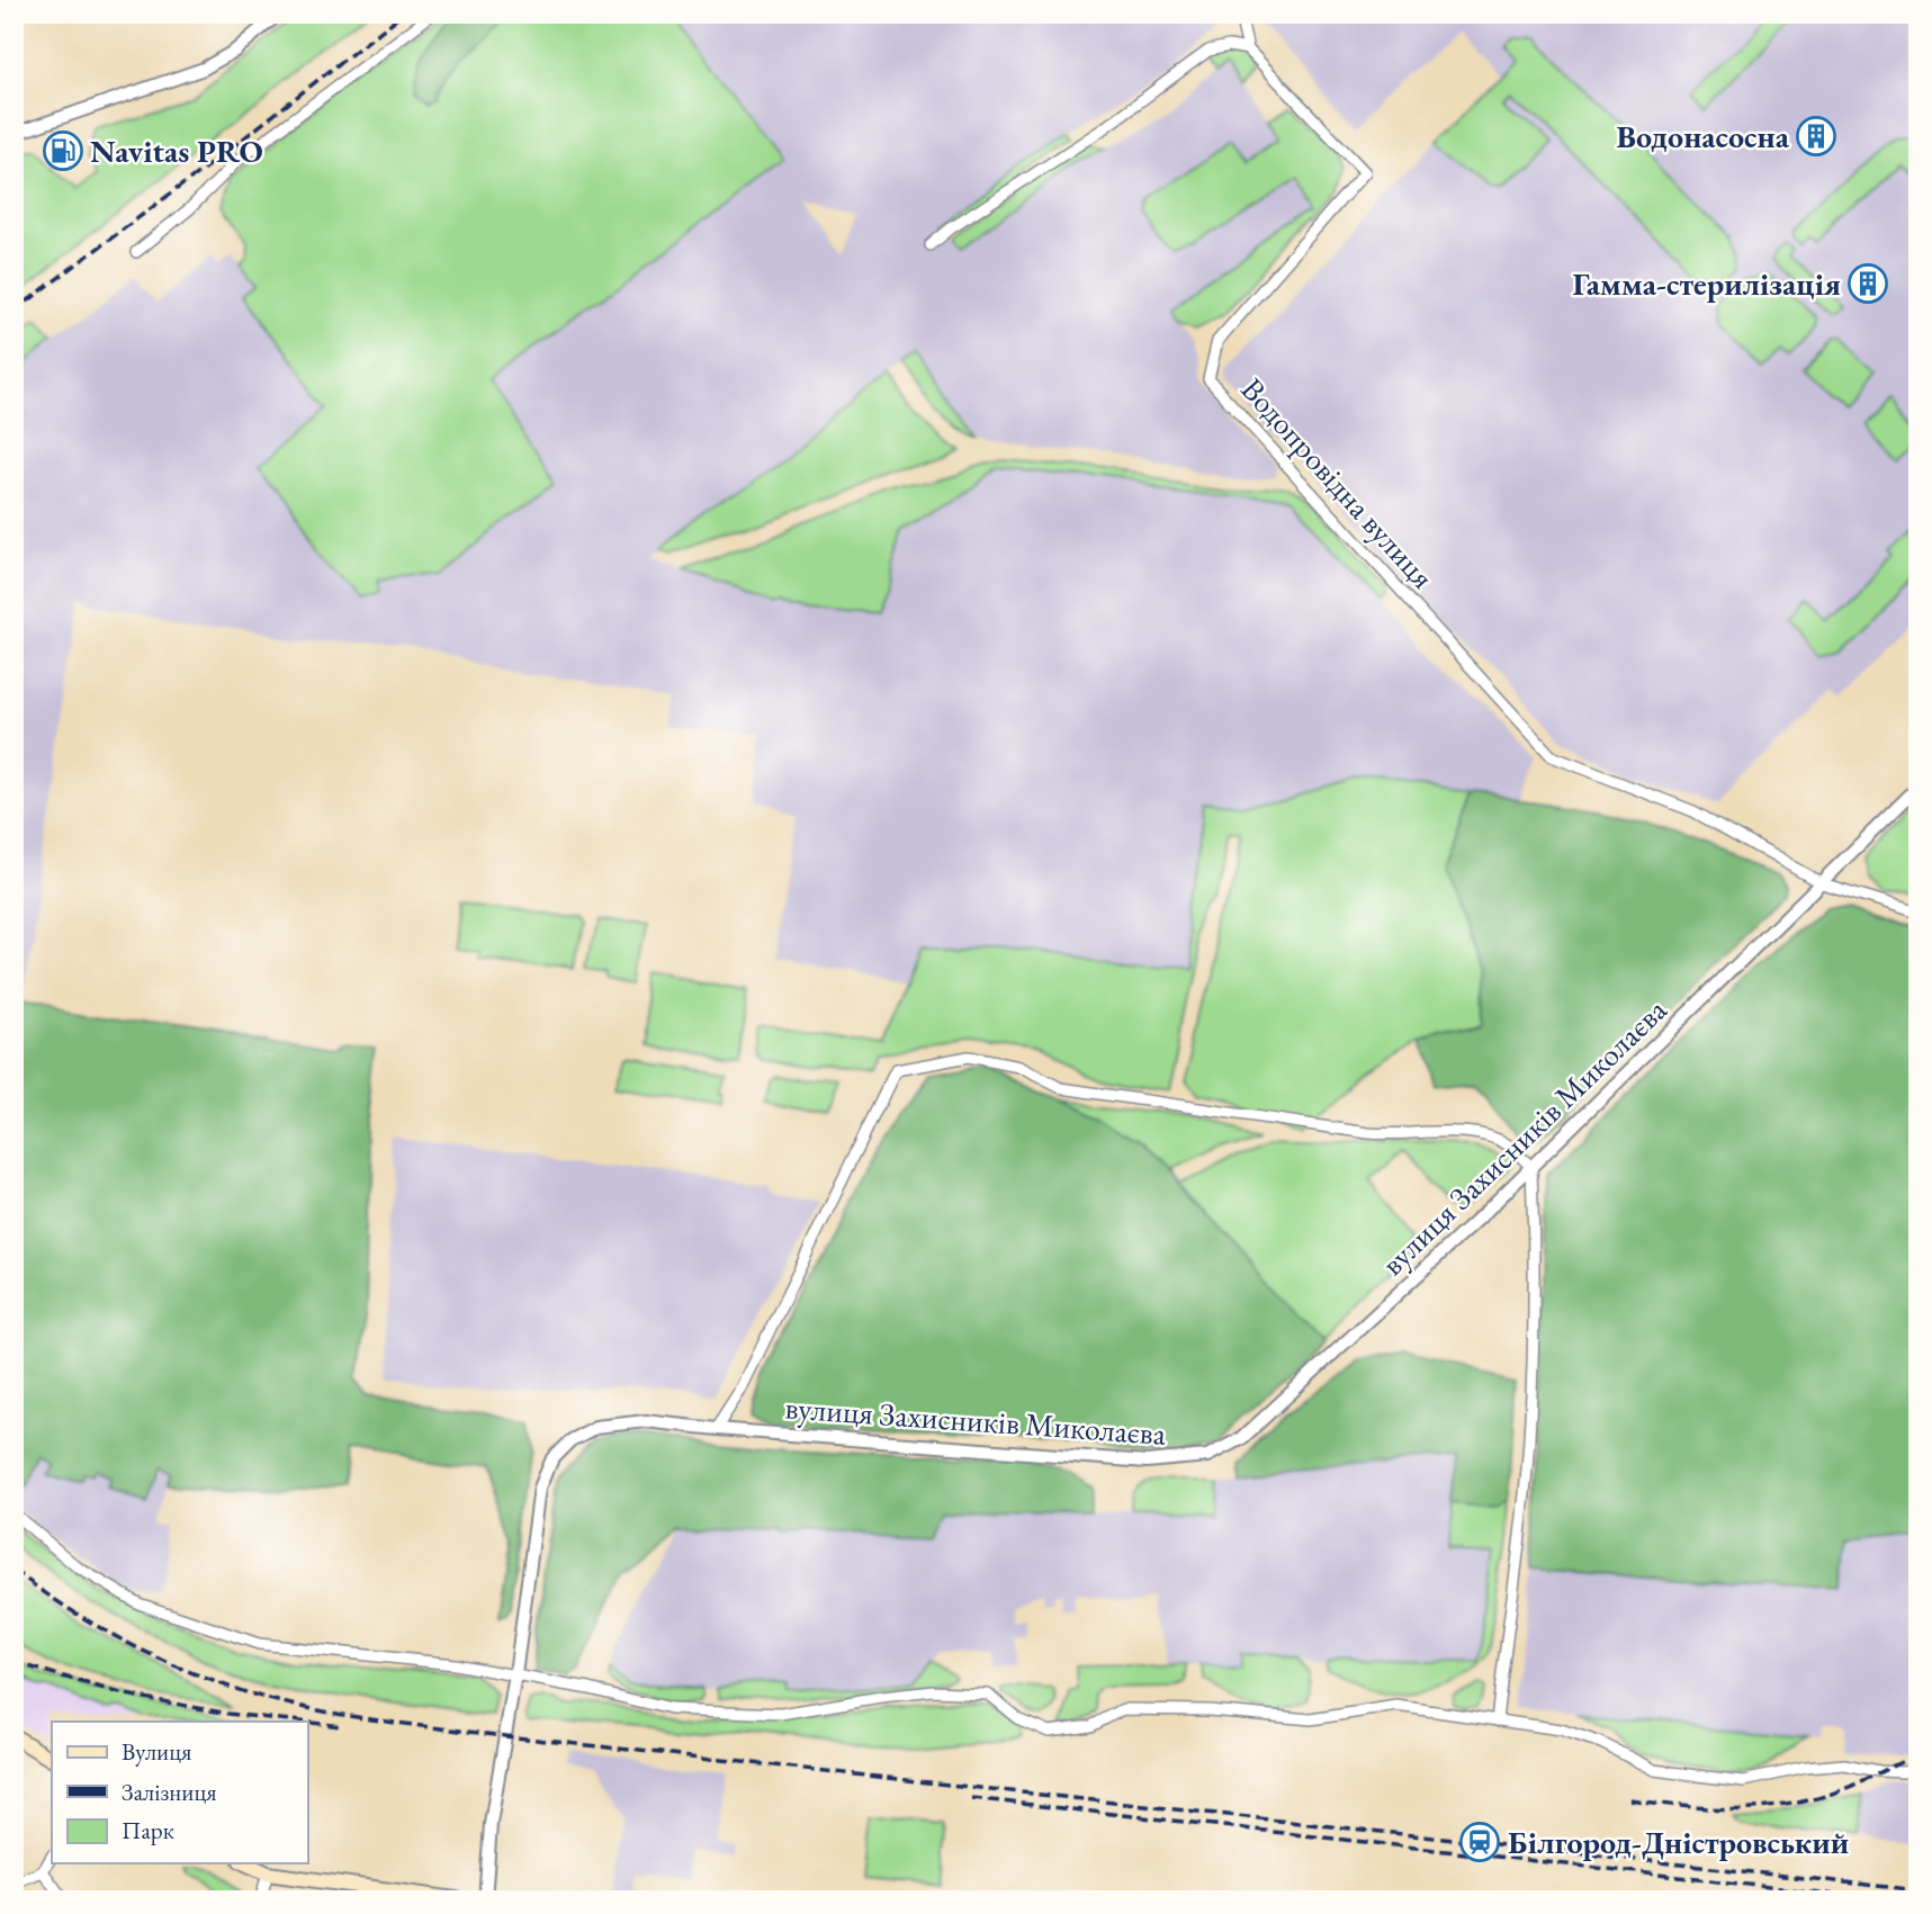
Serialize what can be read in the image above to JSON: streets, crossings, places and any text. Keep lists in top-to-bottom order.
{
  "streets": {
    "street": ["Водопровідна вулиця", "вулиця Захисників Миколаєва"]
  },
  "crossings": [
    ["Водопровідна вулиця", "вулиця Захисників Миколаєва"]
  ],
  "places": {
    "building": ["Водонасосна", "Гамма-стерилізація"],
    "fuel station": ["Navitas PRO"],
    "station": ["Білгород-Дністровський"]
  },
  "legend": ["Вулиця", "Залізниця", "Парк"]
}
